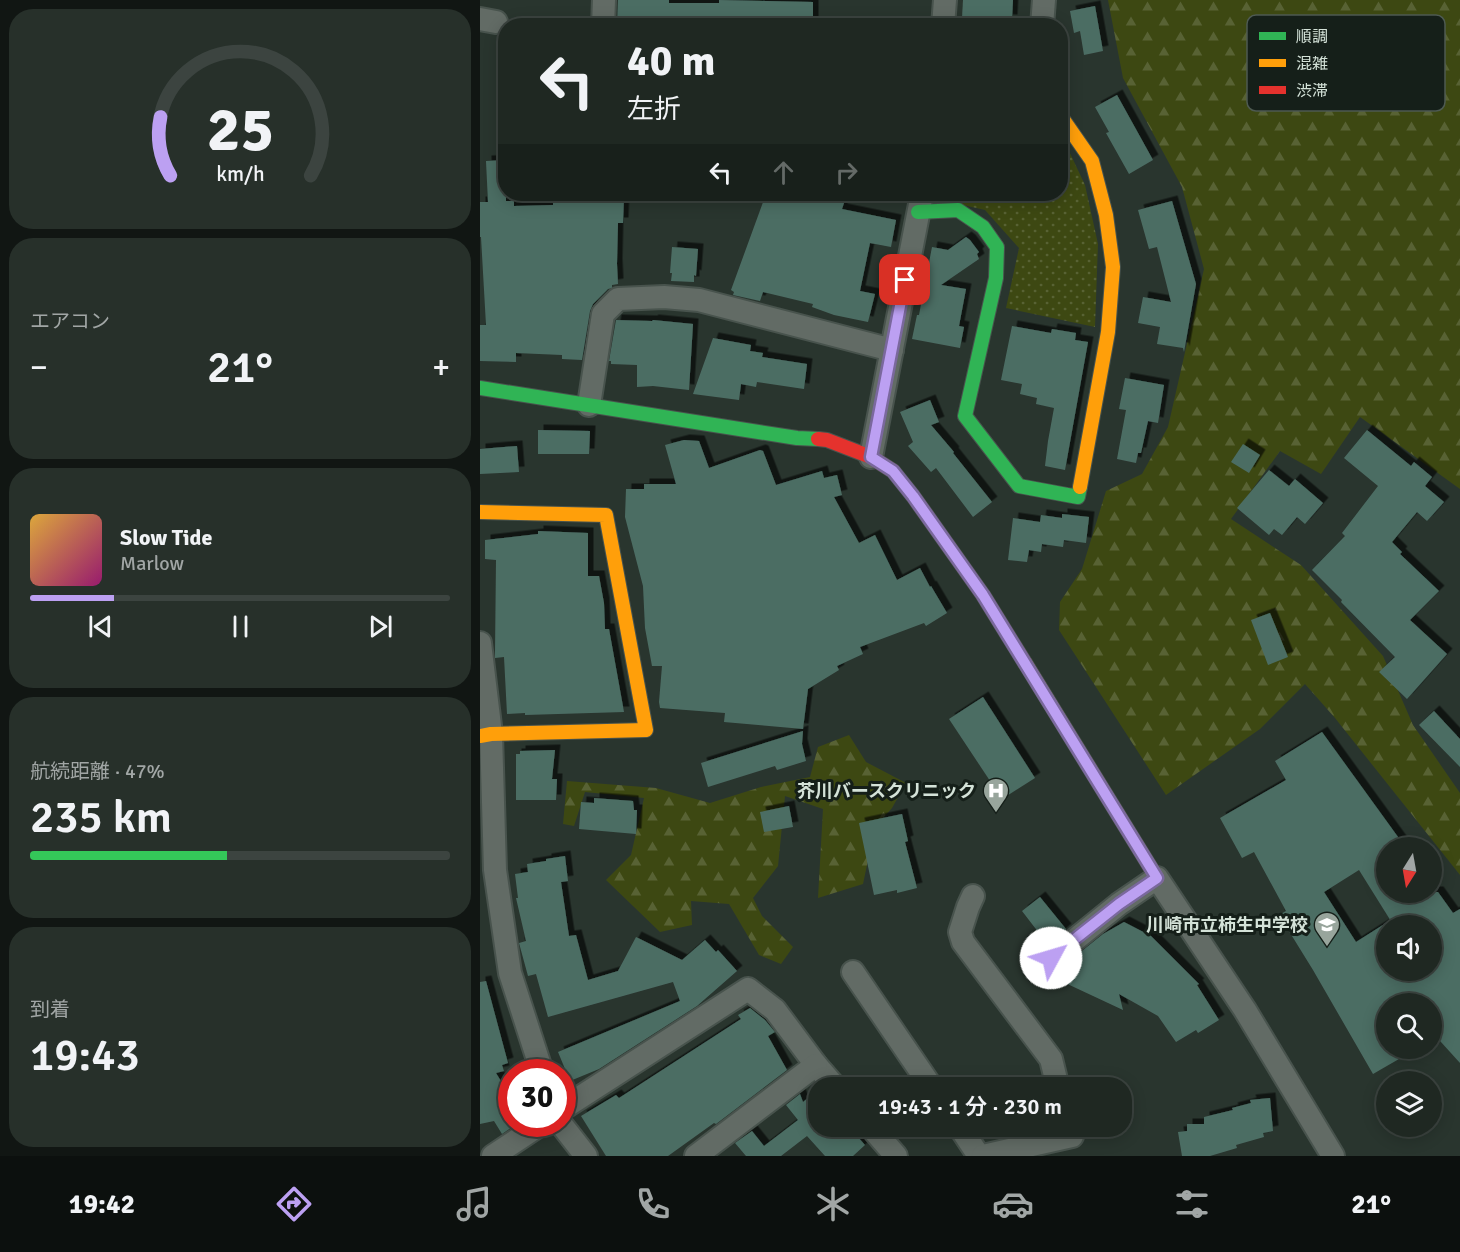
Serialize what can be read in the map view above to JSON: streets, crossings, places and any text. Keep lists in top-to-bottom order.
{
  "places": {
    "hospital": ["芥川バースクリニック"],
    "school or university": ["川崎市立柿生中学校"]
  },
  "legend": ["順調", "混雑", "渋滞"],
  "north": "bottom",
  "page": {
    "turn": ["40 m", "左折"],
    "tile": [
      "エアコン",
      ["航続距離 · 47%", "235 km"],
      ["到着", "19:43"]
    ],
    "heat": ["−", "21°", "+"],
    "song": ["Slow Tide", "Marlow"],
    "limit": "30",
    "trip": "19:43 · 1 分 · 230 m",
    "tabs": ["19:42", "21°"],
    "gauge": ["25", "km/h"]
  }
}
